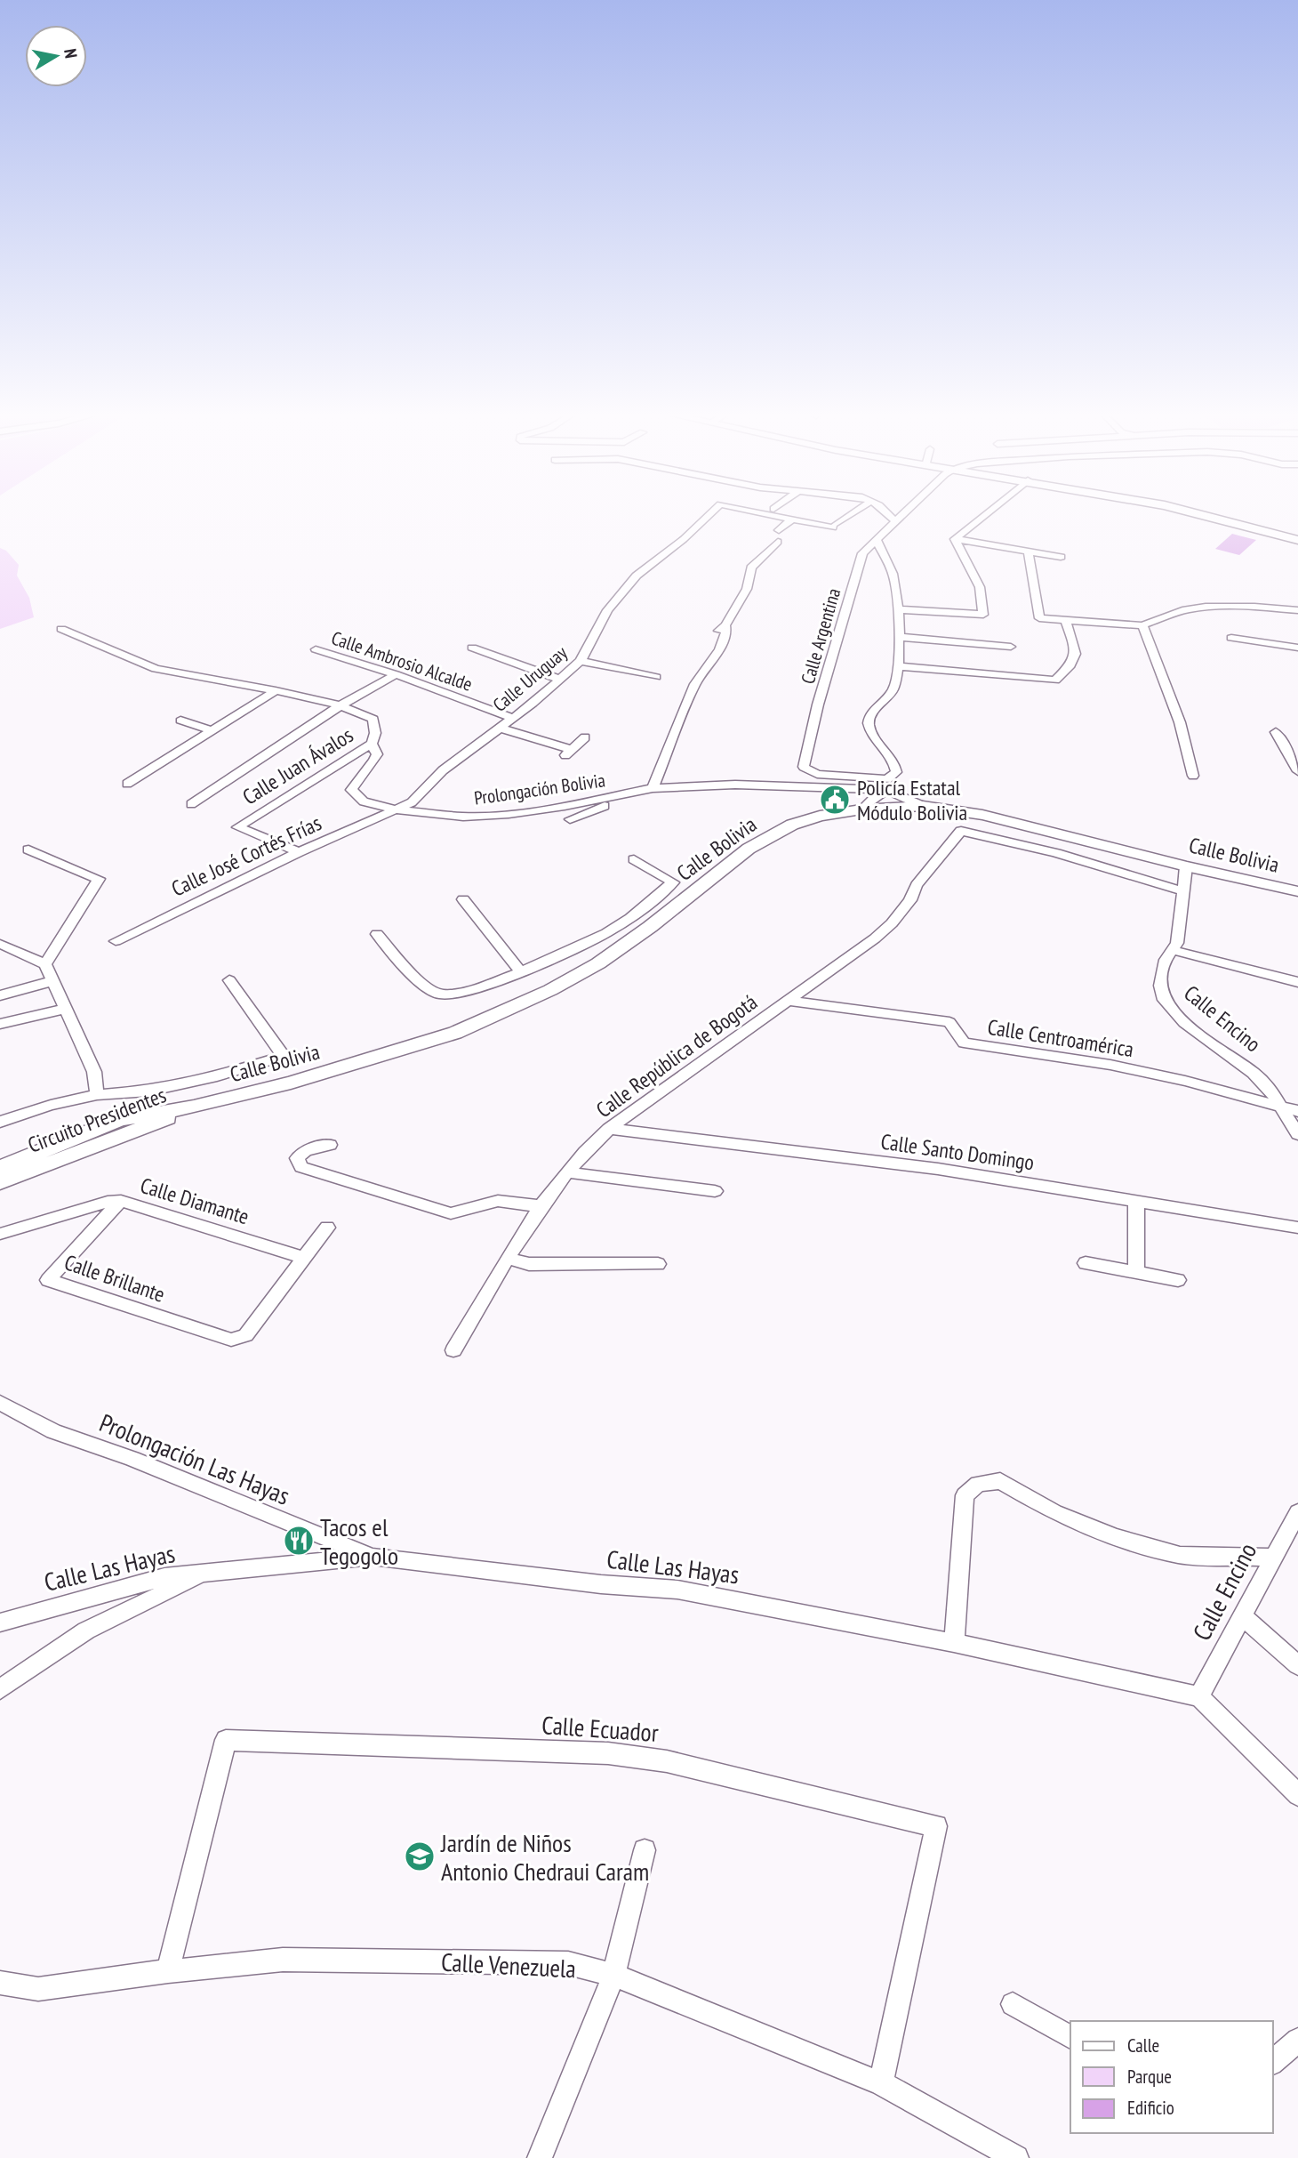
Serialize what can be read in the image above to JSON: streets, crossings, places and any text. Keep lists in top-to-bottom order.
{
  "streets": {
    "main road": ["Calle Bolivia", "Circuito Presidentes"],
    "street": [
      "Calle Argentina",
      "Calle Ambrosio Alcalde",
      "Calle Uruguay",
      "Calle Juan Ávalos",
      "Prolongación Bolivia",
      "Calle José Cortés Frías",
      "Calle Encino",
      "Calle Centroamérica",
      "Calle República de Bogotá",
      "Calle Santo Domingo",
      "Calle Diamante",
      "Calle Brillante",
      "Prolongación Las Hayas",
      "Calle Las Hayas",
      "Calle Ecuador",
      "Calle Venezuela"
    ]
  },
  "crossings": [
    ["Calle Argentina", "Prolongación Bolivia"],
    ["Calle Ambrosio Alcalde", "Calle Uruguay"],
    ["Calle Uruguay", "Prolongación Bolivia"],
    ["Calle Uruguay", "Calle José Cortés Frías"],
    ["Calle Juan Ávalos", "Prolongación Bolivia"],
    ["Calle Juan Ávalos", "Calle José Cortés Frías"],
    ["Prolongación Bolivia", "Calle José Cortés Frías"],
    ["Calle Bolivia", "Calle Encino"],
    ["Calle Bolivia", "Circuito Presidentes"],
    ["Calle Encino", "Calle Centroamérica"],
    ["Calle Encino", "Calle República de Bogotá"],
    ["Calle Encino", "Calle Las Hayas"],
    ["Calle Centroamérica", "Calle República de Bogotá"],
    ["Calle República de Bogotá", "Calle Santo Domingo"],
    ["Calle Diamante", "Calle Brillante"],
    ["Prolongación Las Hayas", "Calle Las Hayas"],
    ["Calle Ecuador", "Calle Venezuela"]
  ],
  "places": {
    "public building": ["Policía Estatal Módulo Bolivia"],
    "restaurant": ["Tacos el Tegogolo"],
    "school or university": ["Jardín de Niños Antonio Chedraui Caram"]
  },
  "legend": ["Calle", "Parque", "Edificio"],
  "north": "right"
}
